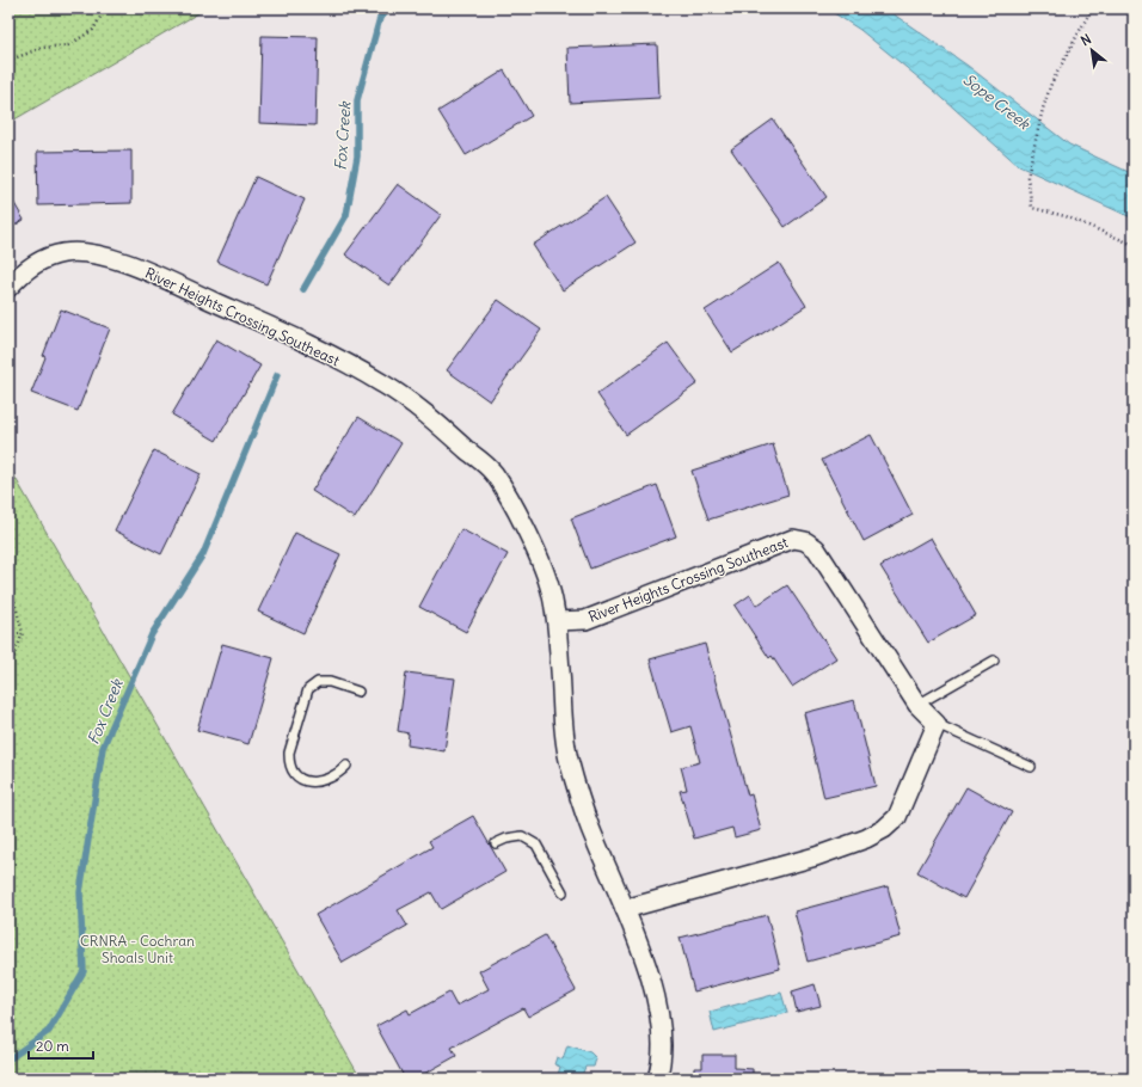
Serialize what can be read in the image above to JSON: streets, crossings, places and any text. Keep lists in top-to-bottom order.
{
  "streets": {
    "street": ["River Heights Crossing Southeast"]
  },
  "water": ["Sope Creek", "Fox Creek"],
  "parks": ["CRNRA - Cochran Shoals Unit"],
  "scale_bar": "20 m",
  "north": "top left"
}
